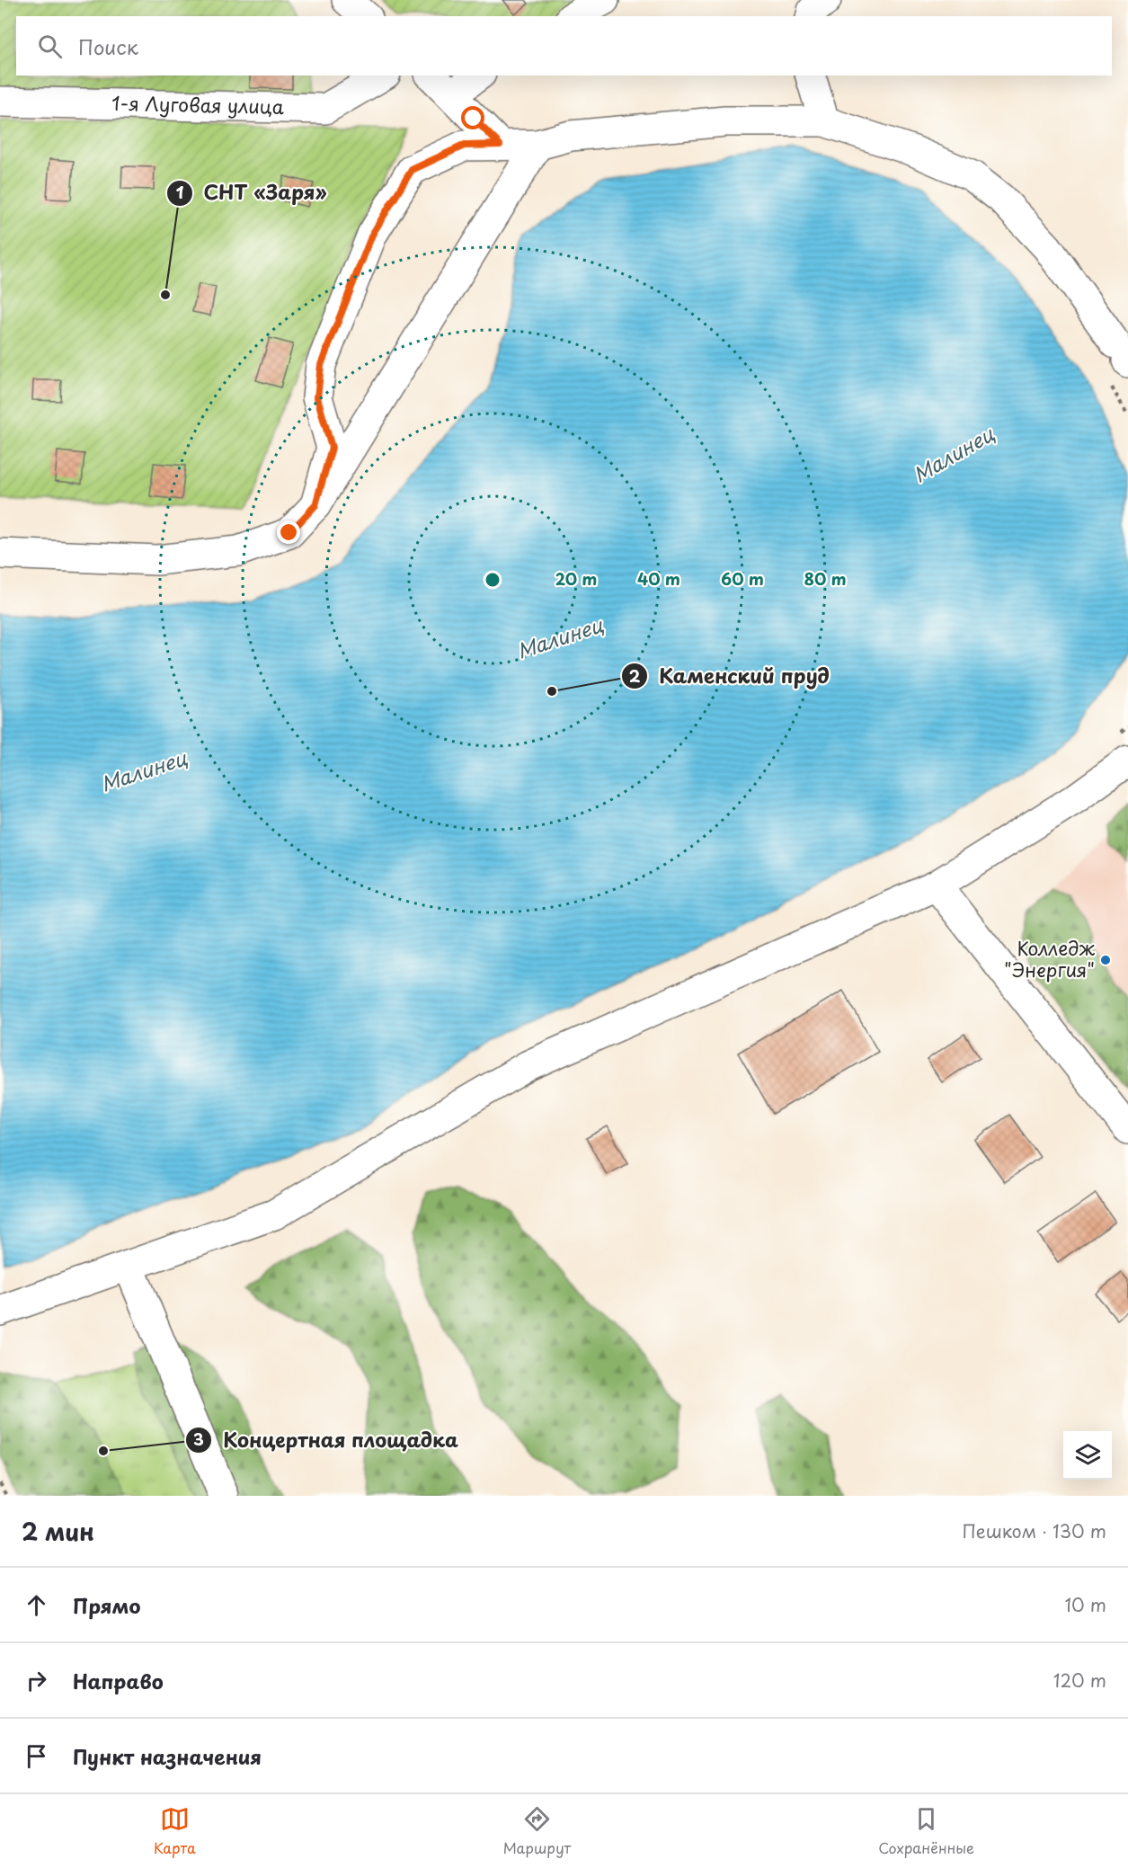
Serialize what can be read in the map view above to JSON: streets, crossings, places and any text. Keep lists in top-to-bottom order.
{
  "streets": {
    "street": ["1-я Луговая улица"]
  },
  "water": ["Малинец"],
  "places": [
    "СНТ «Заря»",
    "Каменский пруд",
    "Колледж \"Энергия\"",
    "Концертная площадка"
  ],
  "page": {
    "search": "Поиск",
    "heading": ["2 мин", "Пешком · 130 m"],
    "list": [
      ["Прямо", "10 m"],
      ["Направо", "120 m"],
      "Пункт назначения"
    ],
    "nav": ["Карта", "Маршрут", "Сохранённые"]
  },
  "rings": [
    "20 m",
    "40 m",
    "60 m",
    "80 m"
  ]
}
